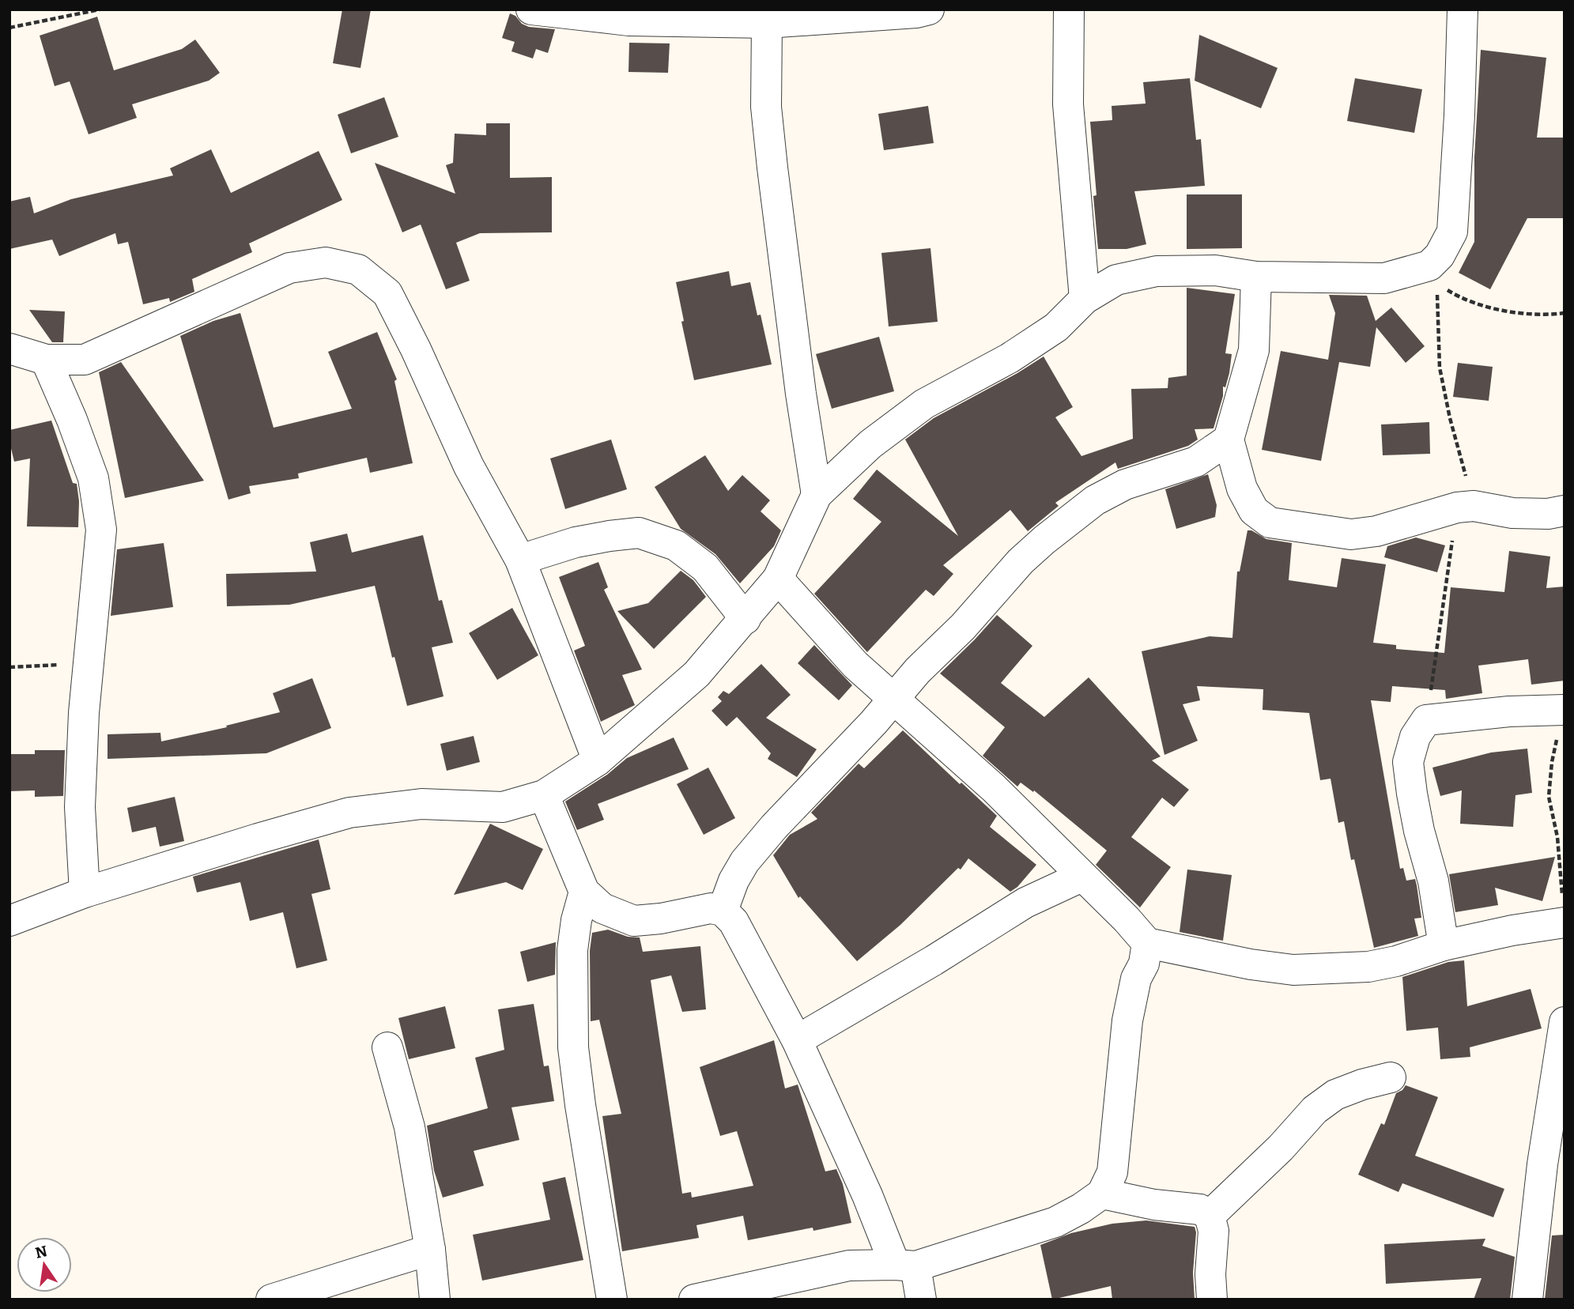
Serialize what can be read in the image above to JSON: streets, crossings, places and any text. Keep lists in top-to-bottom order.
{
  "north": "top"
}
